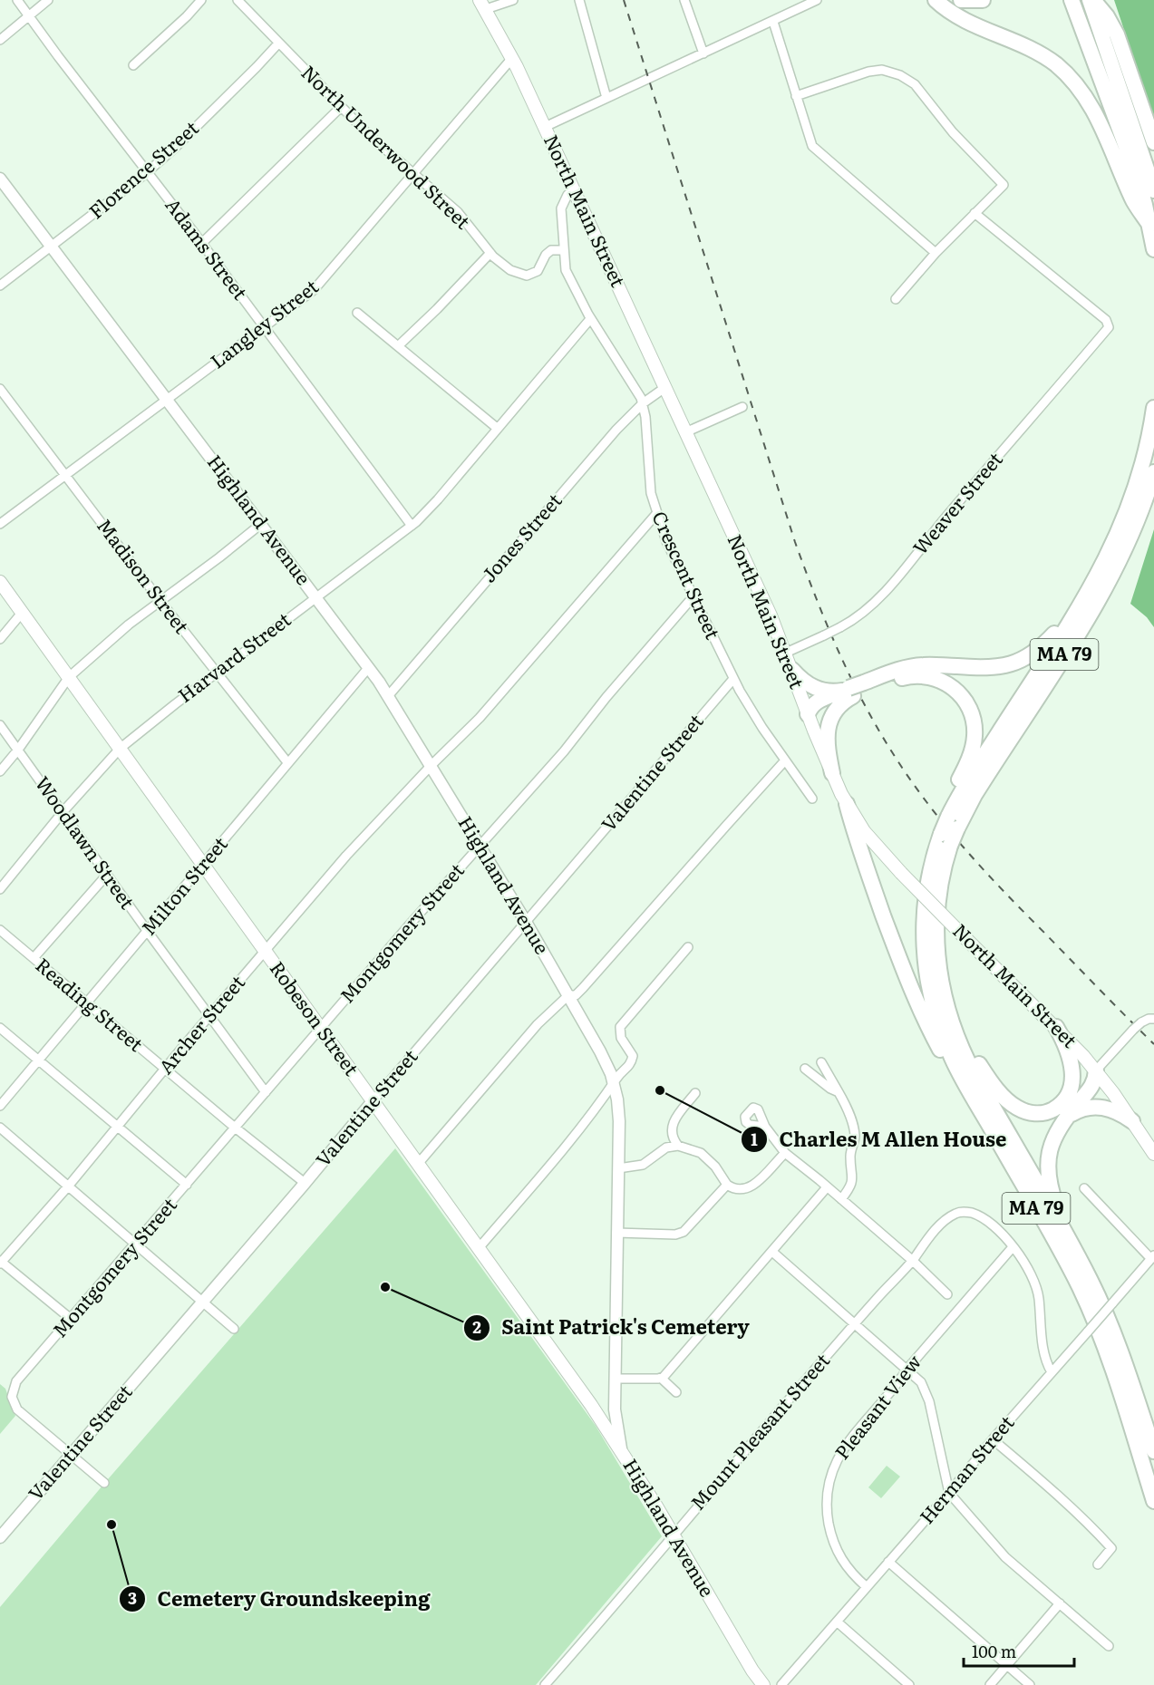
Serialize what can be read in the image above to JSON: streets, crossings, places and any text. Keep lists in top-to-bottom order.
{
  "streets": {
    "highway": ["MA 79"],
    "main road": ["North Main Street", "Highland Avenue", "Robeson Street"],
    "street": [
      "North Underwood Street",
      "Florence Street",
      "Adams Street",
      "Langley Street",
      "Weaver Street",
      "Jones Street",
      "Crescent Street",
      "Madison Street",
      "Harvard Street",
      "Valentine Street",
      "Woodlawn Street",
      "Milton Street",
      "Montgomery Street",
      "Reading Street",
      "Archer Street",
      "Pleasant View",
      "Mount Pleasant Street",
      "Herman Street"
    ]
  },
  "crossings": [
    ["North Underwood Street", "Florence Street"],
    ["North Underwood Street", "Langley Street"],
    ["North Underwood Street", "Crescent Street"],
    ["Florence Street", "Adams Street"],
    ["Florence Street", "Highland Avenue"],
    ["North Main Street", "Langley Street"],
    ["North Main Street", "Weaver Street"],
    ["North Main Street", "Jones Street"],
    ["North Main Street", "Crescent Street"],
    ["Adams Street", "Langley Street"],
    ["Adams Street", "Harvard Street"],
    ["Langley Street", "Highland Avenue"],
    ["Langley Street", "Madison Street"],
    ["Highland Avenue", "Jones Street"],
    ["Highland Avenue", "Harvard Street"],
    ["Highland Avenue", "Valentine Street"],
    ["Highland Avenue", "Milton Street"],
    ["Highland Avenue", "Montgomery Street"],
    ["Highland Avenue", "Robeson Street"],
    ["Highland Avenue", "Archer Street"],
    ["Highland Avenue", "Mount Pleasant Street"],
    ["Jones Street", "Crescent Street"],
    ["Crescent Street", "Harvard Street"],
    ["Crescent Street", "Valentine Street"],
    ["Crescent Street", "Montgomery Street"],
    ["Crescent Street", "Archer Street"],
    ["Madison Street", "Harvard Street"],
    ["Madison Street", "Milton Street"],
    ["Harvard Street", "Woodlawn Street"],
    ["Harvard Street", "Robeson Street"],
    ["Valentine Street", "Montgomery Street"],
    ["Valentine Street", "Reading Street"],
    ["Valentine Street", "Robeson Street"],
    ["Woodlawn Street", "Milton Street"],
    ["Woodlawn Street", "Montgomery Street"],
    ["Woodlawn Street", "Archer Street"],
    ["Milton Street", "Reading Street"],
    ["Milton Street", "Robeson Street"],
    ["Montgomery Street", "Reading Street"],
    ["Montgomery Street", "Robeson Street"],
    ["Reading Street", "Archer Street"],
    ["Robeson Street", "Archer Street"],
    ["Pleasant View", "Mount Pleasant Street"],
    ["Pleasant View", "Herman Street"]
  ],
  "places": ["Charles M Allen House", "Saint Patrick's Cemetery", "Cemetery Groundskeeping"],
  "scale_bar": "100 m"
}
